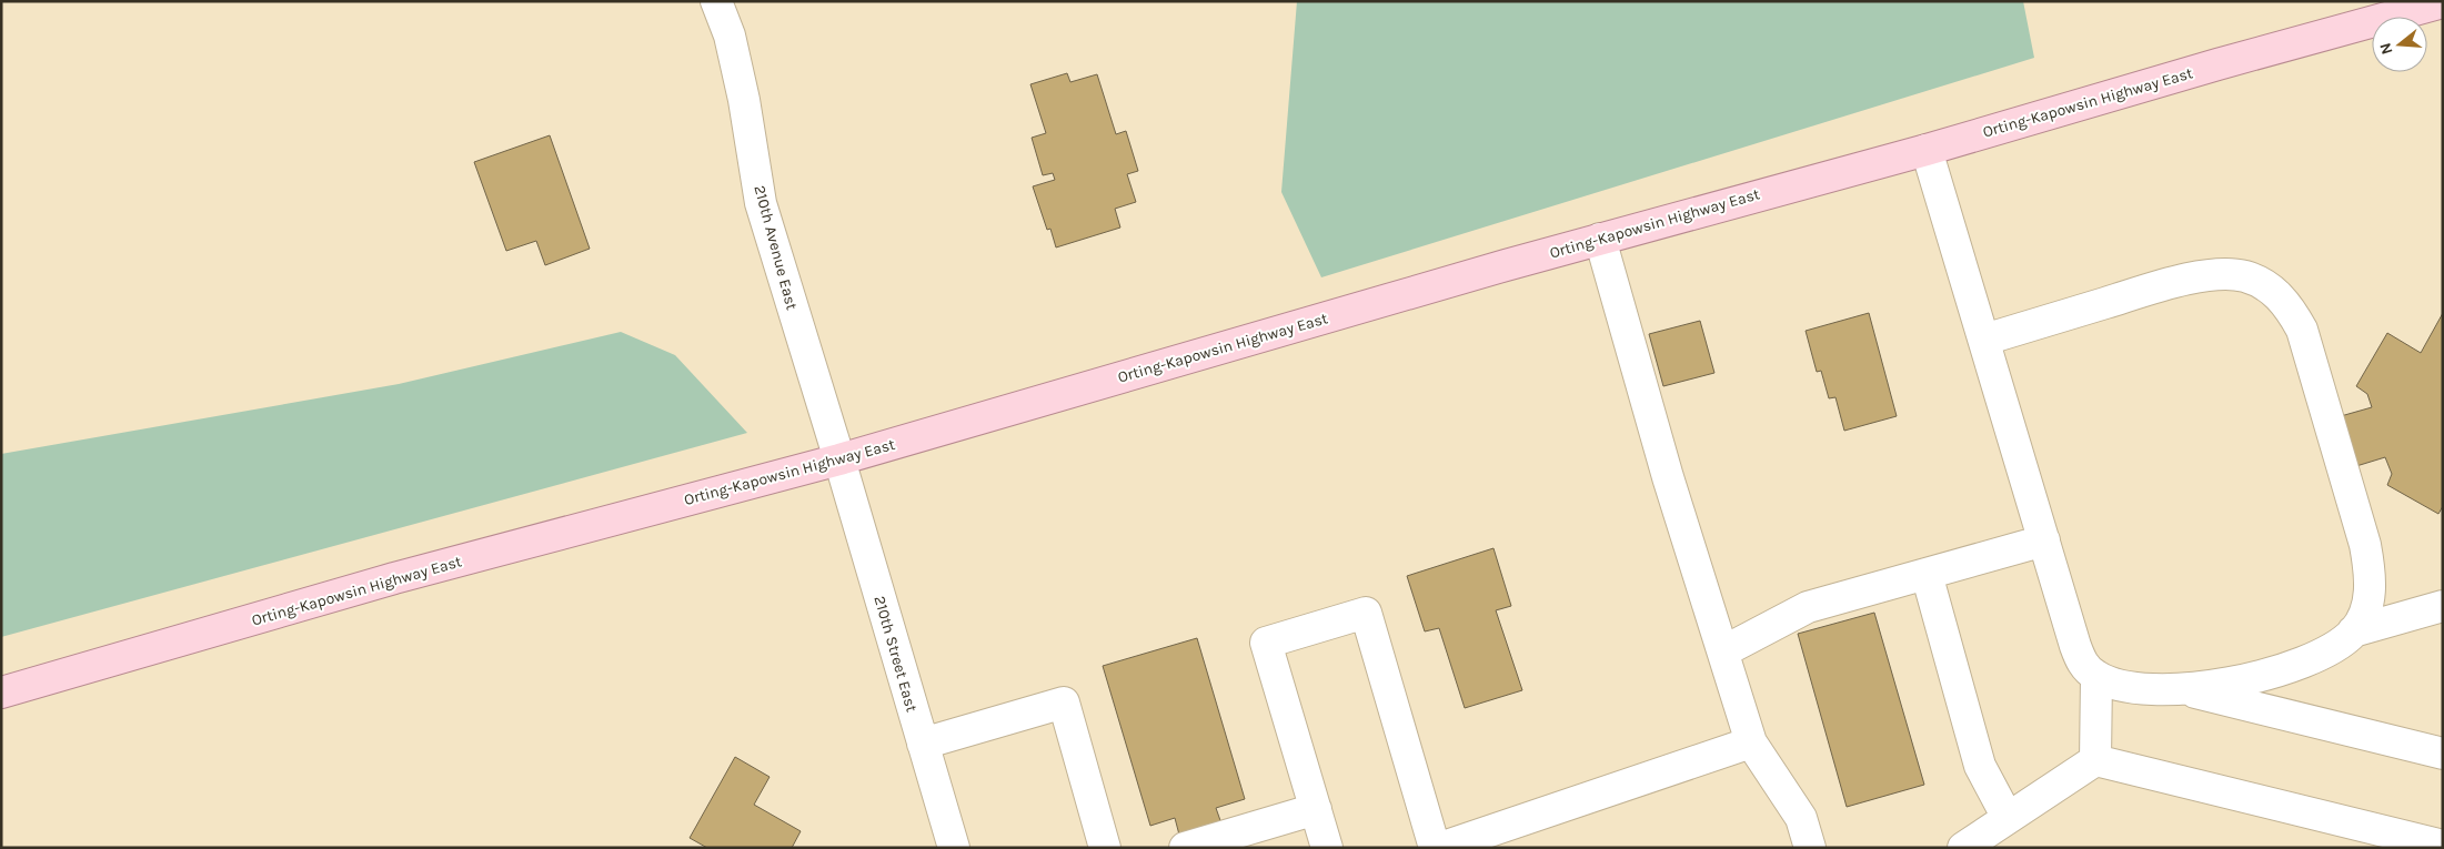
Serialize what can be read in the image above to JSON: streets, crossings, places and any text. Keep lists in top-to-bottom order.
{
  "streets": {
    "main road": ["Orting-Kapowsin Highway East"],
    "street": ["210th Avenue East", "210th Street East"]
  },
  "crossings": [
    ["Orting-Kapowsin Highway East", "210th Avenue East"],
    ["Orting-Kapowsin Highway East", "210th Street East"],
    ["210th Avenue East", "210th Street East"]
  ],
  "north": "left"
}
